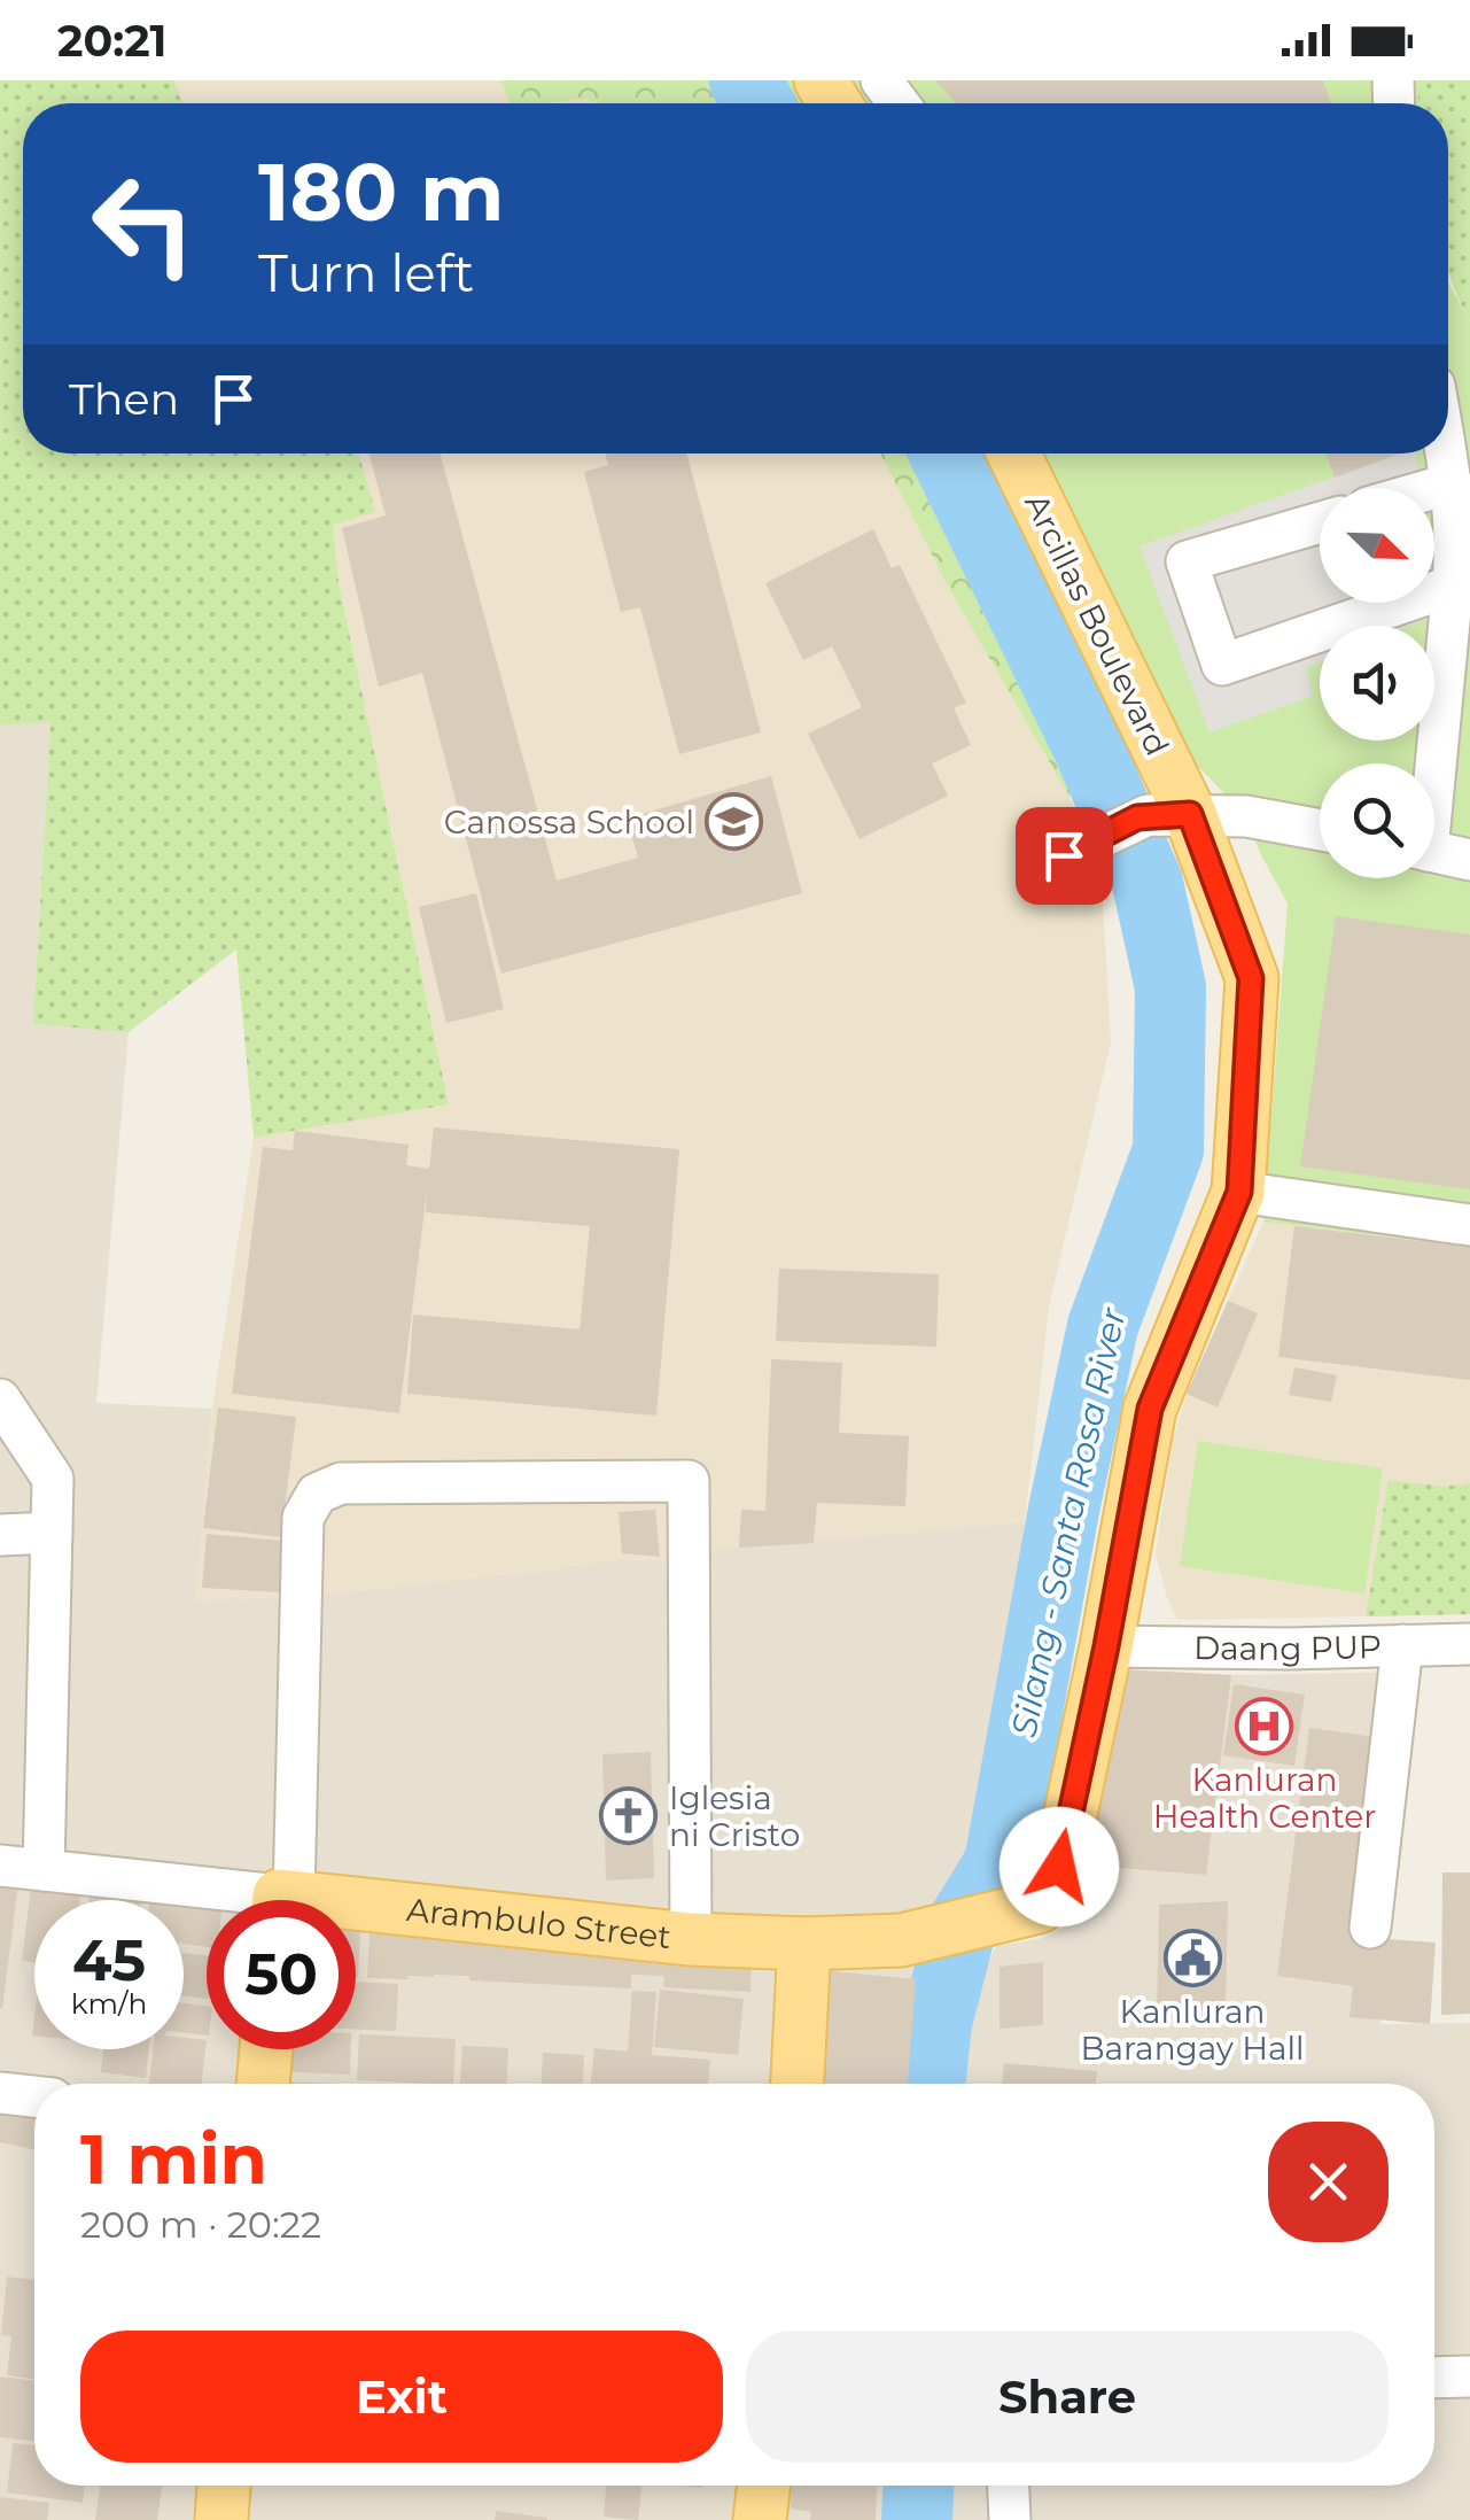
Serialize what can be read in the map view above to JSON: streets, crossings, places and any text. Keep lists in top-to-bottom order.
{
  "streets": {
    "main road": ["Arcillas Boulevard", "Arambulo Street"],
    "street": ["Daang PUP"]
  },
  "crossings": [
    ["Arcillas Boulevard", "Daang PUP"],
    ["Arcillas Boulevard", "Arambulo Street"]
  ],
  "water": ["Silang - Santa Rosa River"],
  "places": {
    "school or university": ["Canossa School"],
    "hospital": ["Kanluran Health Center"],
    "church": ["Iglesia ni Cristo"],
    "public building": ["Kanluran Barangay Hall"]
  },
  "north": "bottom right",
  "page": {
    "status": "20:21",
    "turn": ["180 m", "Turn left"],
    "then": "Then",
    "speed": "45 km/h",
    "limit": "50",
    "heading": ["1 min", "200 m · 20:22"],
    "buttons": ["Exit", "Share"]
  }
}
